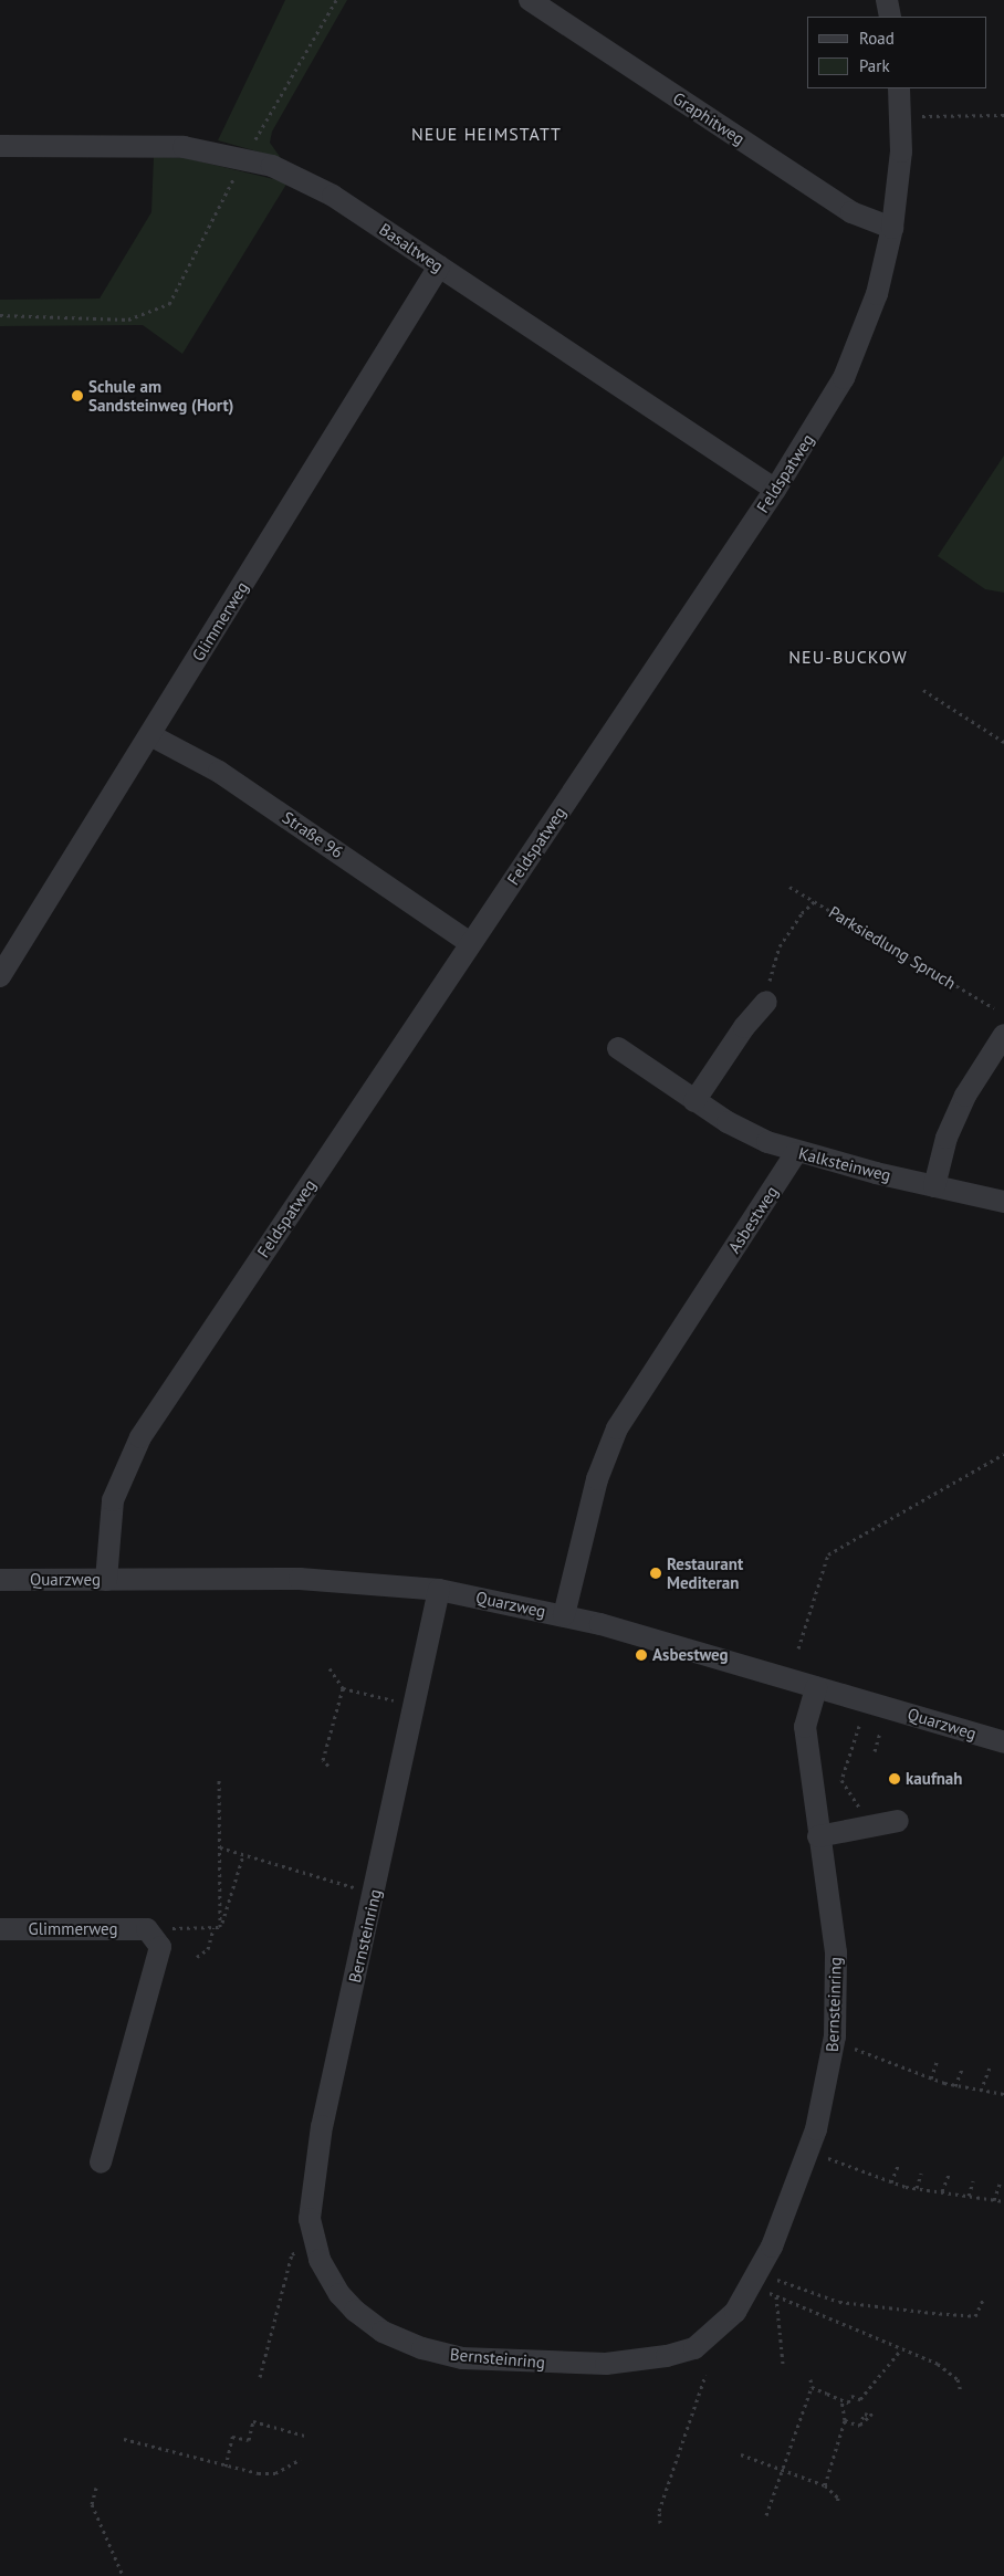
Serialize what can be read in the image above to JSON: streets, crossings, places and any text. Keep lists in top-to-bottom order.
{
  "streets": {
    "street": [
      "Graphitweg",
      "Basaltweg",
      "Feldspatweg",
      "Glimmerweg",
      "Straße 96",
      "Kalksteinweg",
      "Asbestweg",
      "Quarzweg",
      "Bernsteinring"
    ],
    "path": ["Parksiedlung Spruch"]
  },
  "crossings": [
    ["Graphitweg", "Feldspatweg"],
    ["Basaltweg", "Feldspatweg"],
    ["Basaltweg", "Glimmerweg"],
    ["Feldspatweg", "Straße 96"],
    ["Feldspatweg", "Quarzweg"],
    ["Glimmerweg", "Straße 96"],
    ["Kalksteinweg", "Asbestweg"],
    ["Asbestweg", "Quarzweg"],
    ["Quarzweg", "Bernsteinring"]
  ],
  "districts": ["NEUE HEIMSTATT", "NEU-BUCKOW"],
  "places": [
    "Schule am Sandsteinweg (Hort)",
    "Restaurant Mediteran",
    "Asbestweg",
    "kaufnah"
  ],
  "legend": ["Road", "Park"]
}
